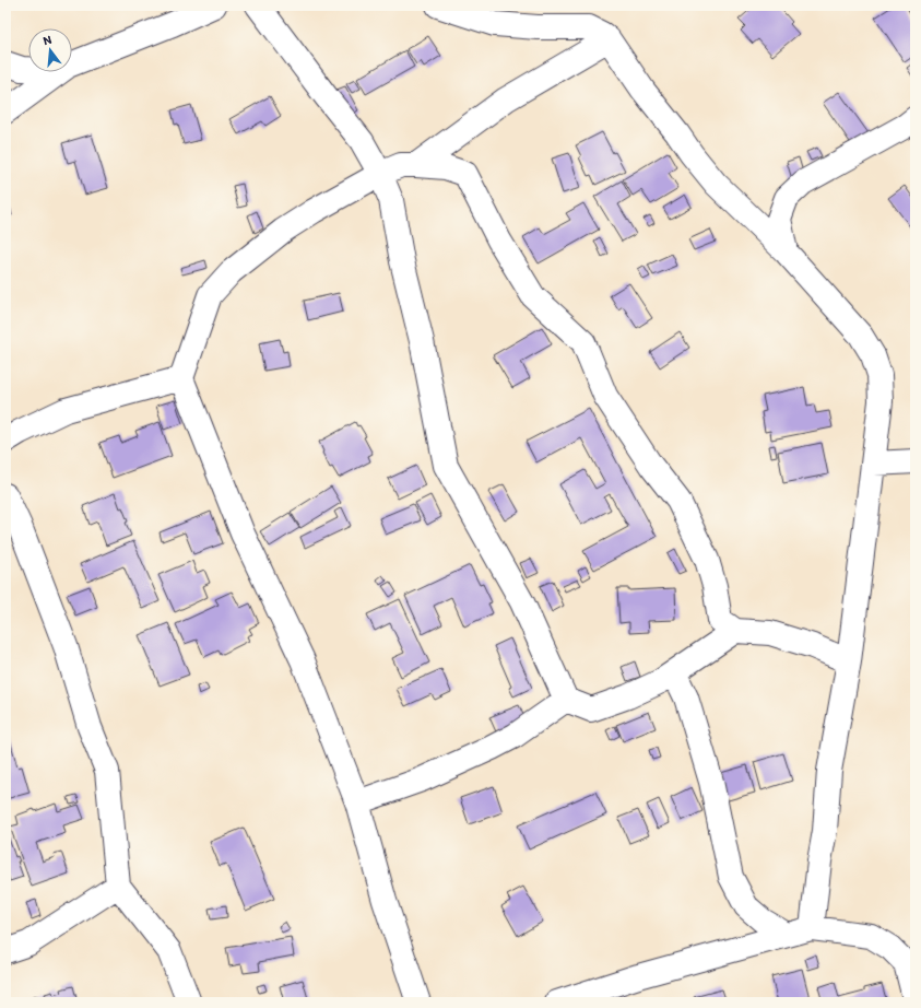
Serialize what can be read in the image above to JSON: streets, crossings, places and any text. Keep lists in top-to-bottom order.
{
  "north": "top"
}
